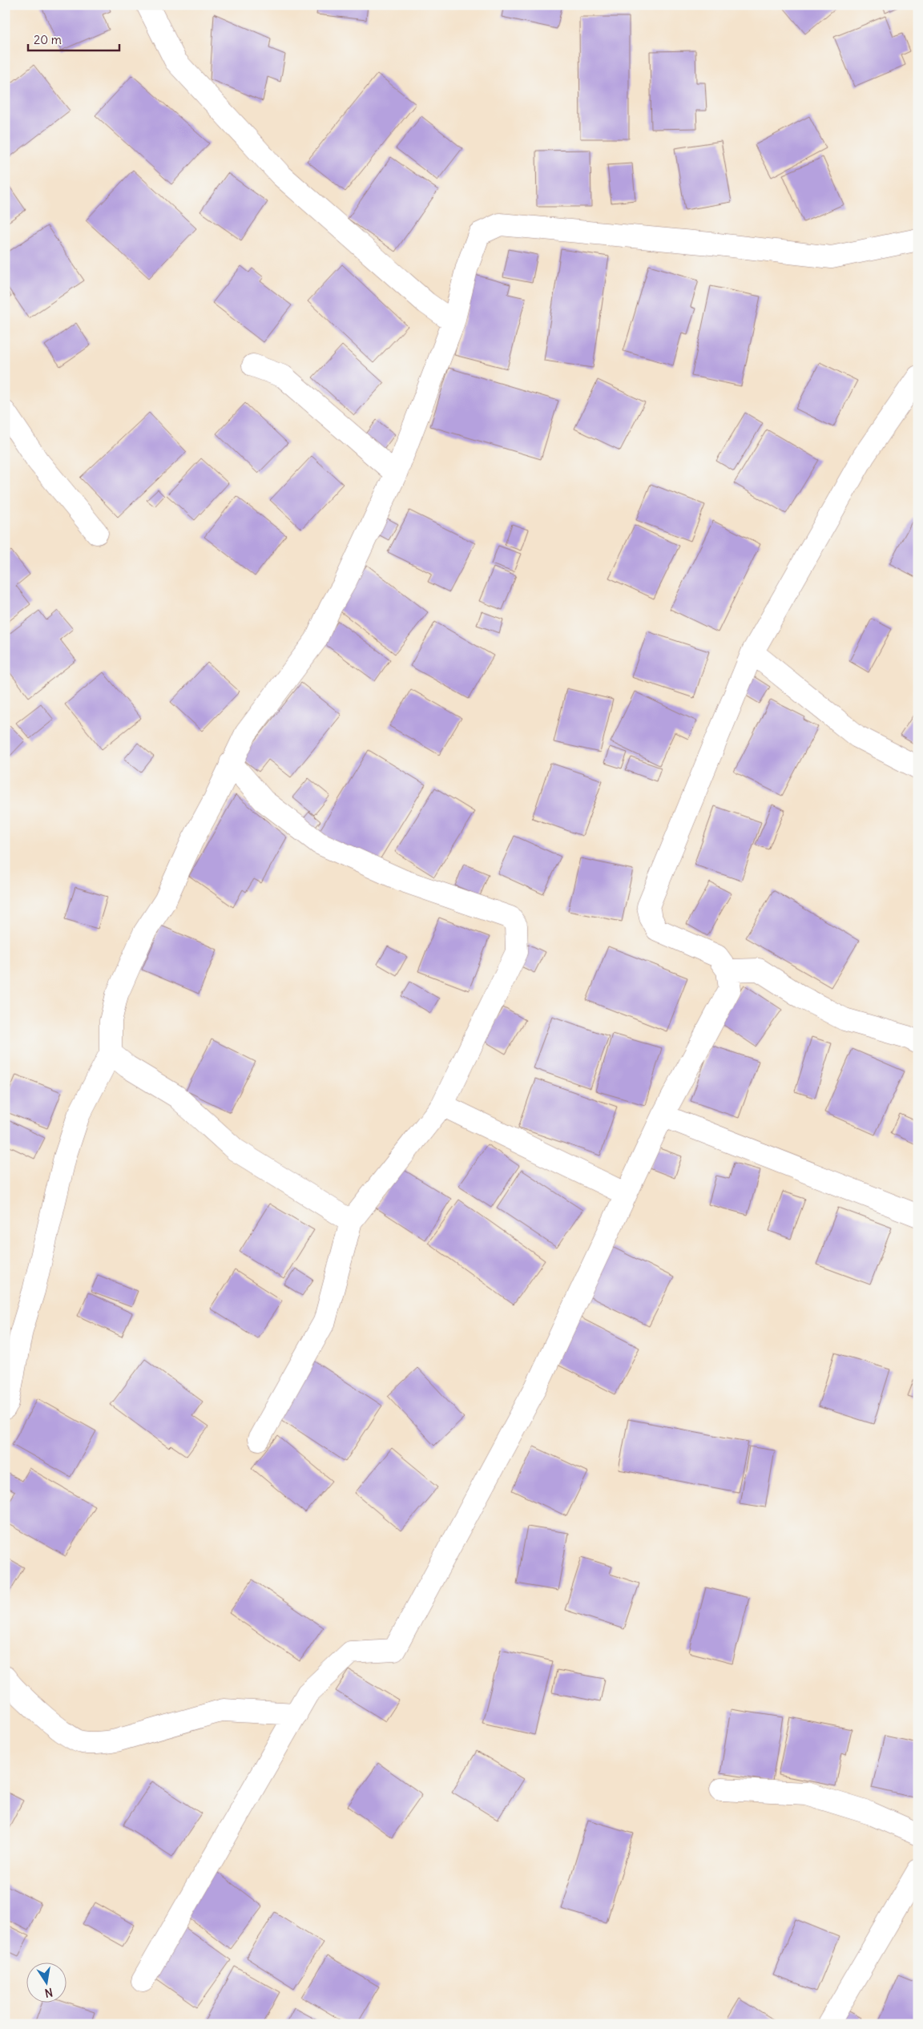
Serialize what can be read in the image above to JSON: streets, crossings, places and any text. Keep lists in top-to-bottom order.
{
  "scale_bar": "20 m",
  "north": "bottom"
}
